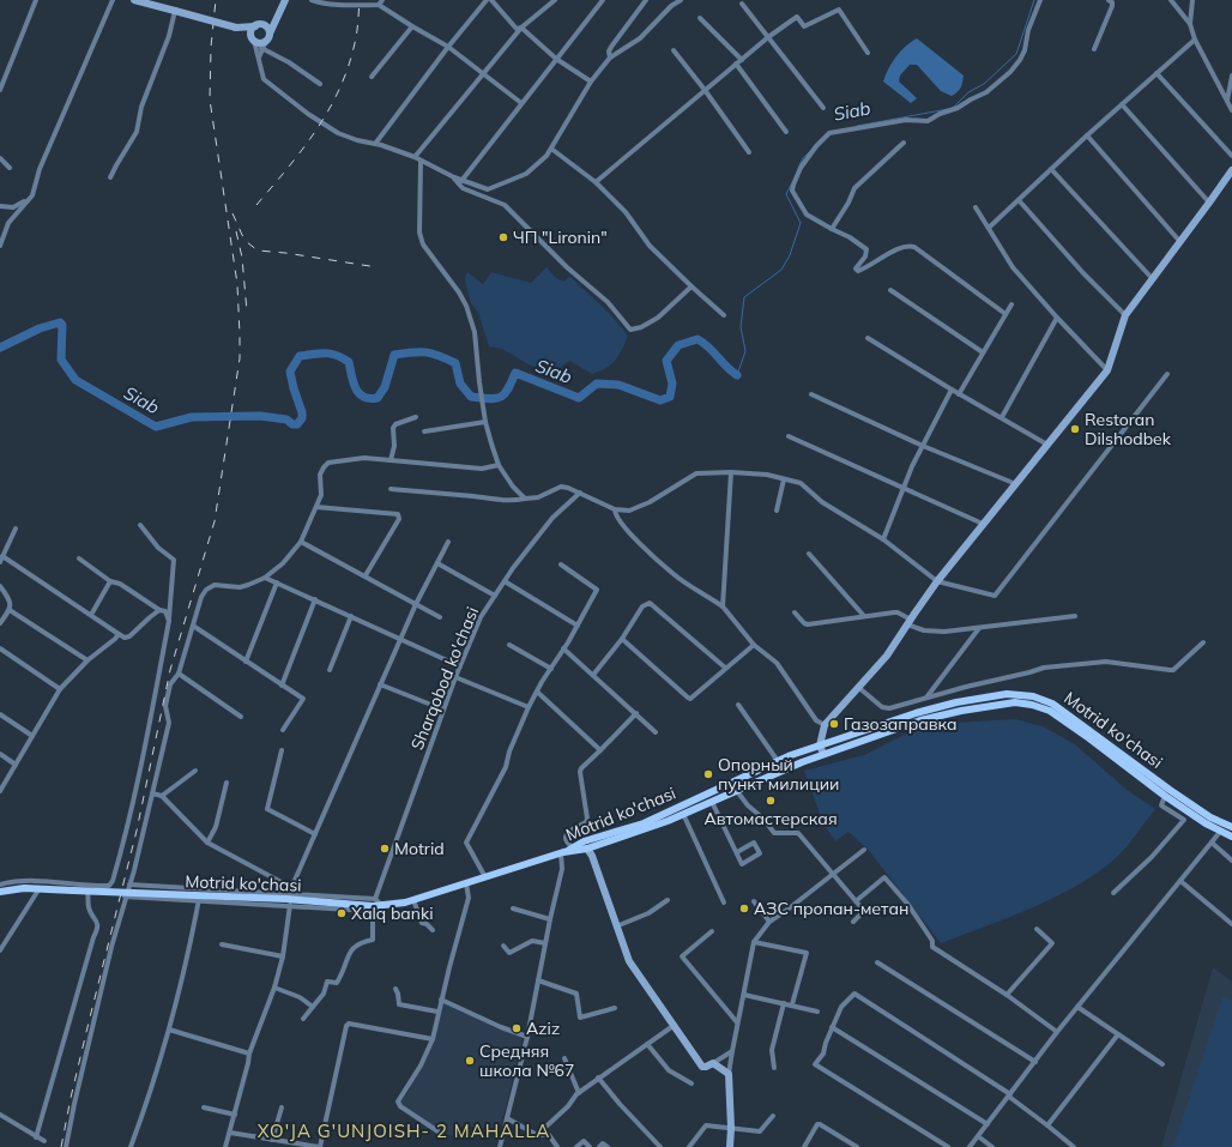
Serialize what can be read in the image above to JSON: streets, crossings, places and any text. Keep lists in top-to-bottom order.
{
  "streets": {
    "main road": ["Motrid ko'chasi"],
    "street": ["Sharqobod ko'chasi"]
  },
  "crossings": [
    ["Sharqobod ko'chasi", "Motrid ko'chasi"]
  ],
  "districts": ["XO'JA G'UNJOISH- 2 MAHALLA"],
  "water": ["Siab"],
  "places": [
    "ЧП \"Lironin\"",
    "Restoran Dilshodbek",
    "Газозаправка",
    "Опорный пункт милиции",
    "Автомастерская",
    "Motrid",
    "АЗС пропан-метан",
    "Xalq banki",
    "Aziz",
    "Средняя школа №67"
  ]
}
